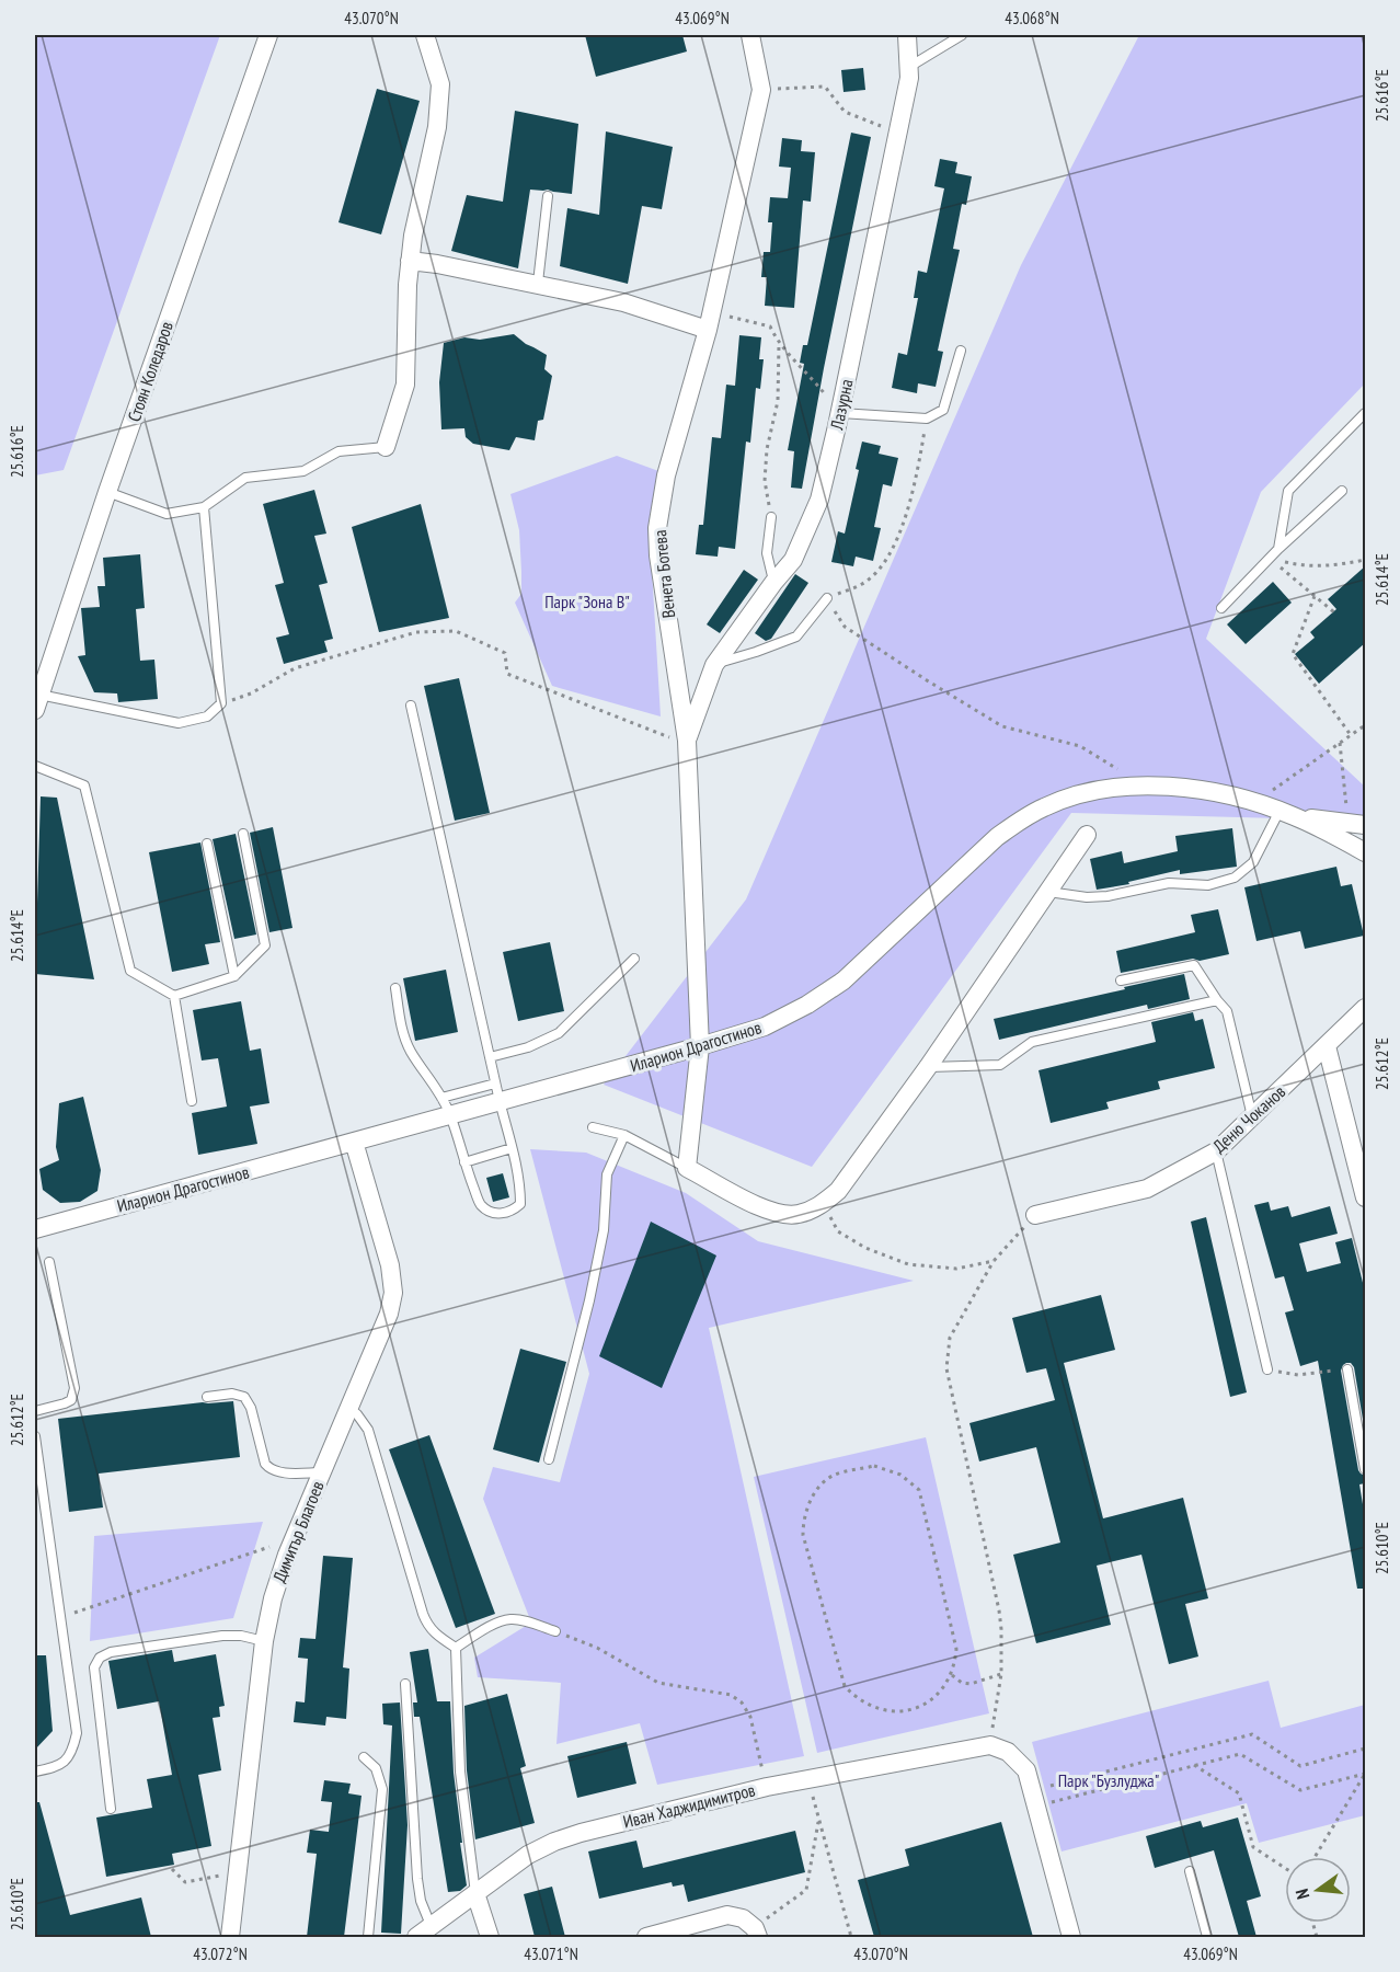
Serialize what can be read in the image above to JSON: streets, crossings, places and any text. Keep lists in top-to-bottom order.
{
  "streets": {
    "street": [
      "Стоян Коледаров",
      "Лазурна",
      "Венета Ботева",
      "Иларион Драгостинов",
      "Деню Чоканов",
      "Димитър Благоев",
      "Иван Хаджидимитров"
    ]
  },
  "crossings": [
    ["Лазурна", "Венета Ботева"],
    ["Венета Ботева", "Иларион Драгостинов"],
    ["Иларион Драгостинов", "Димитър Благоев"]
  ],
  "parks": ["Парк \"Зона В\"", "Парк \"Бузлуджа\""],
  "north": "left",
  "coordinates": [
    "43.070°N",
    "43.069°N",
    "43.068°N",
    "25.616°E",
    "25.614°E",
    "25.612°E",
    "25.610°E",
    "43.072°N",
    "43.071°N"
  ]
}
